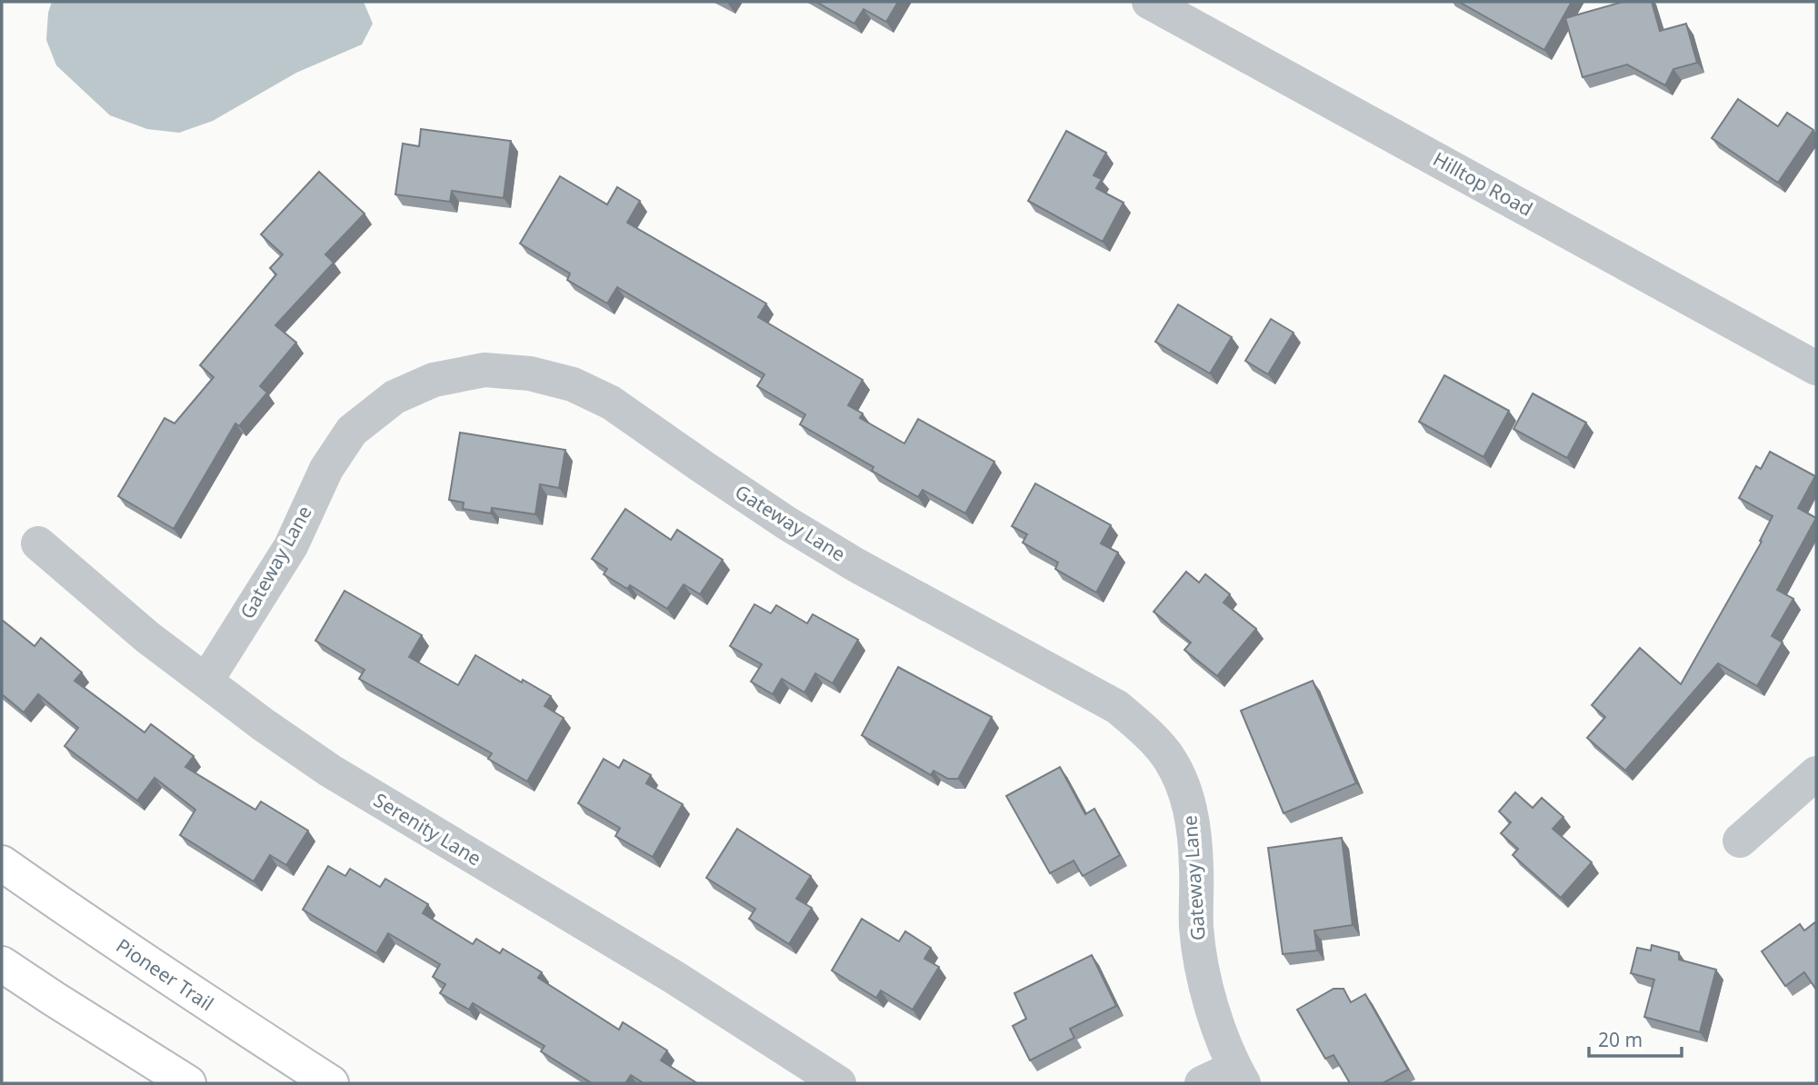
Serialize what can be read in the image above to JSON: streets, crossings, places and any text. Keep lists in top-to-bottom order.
{
  "streets": {
    "main road": ["Pioneer Trail"],
    "street": ["Hilltop Road", "Gateway Lane", "Serenity Lane"]
  },
  "crossings": [
    ["Gateway Lane", "Serenity Lane"]
  ],
  "scale_bar": "20 m"
}
